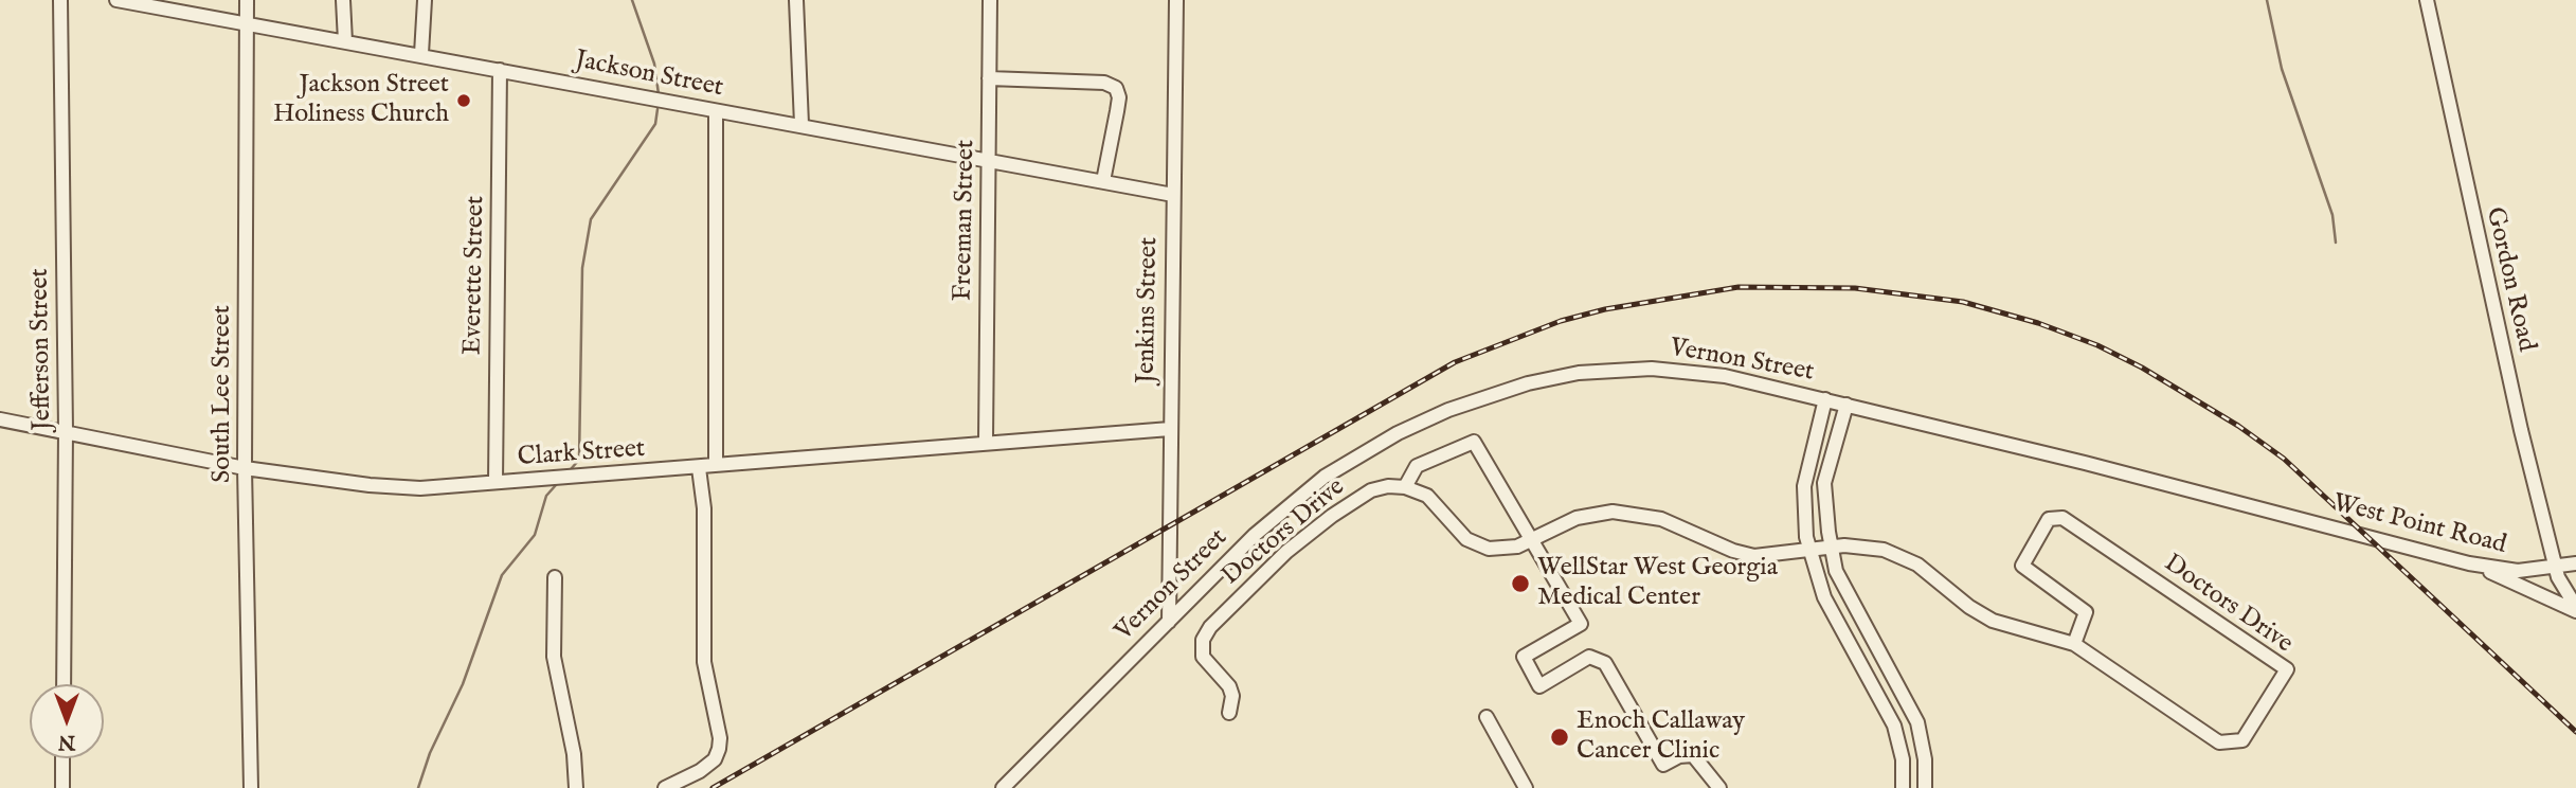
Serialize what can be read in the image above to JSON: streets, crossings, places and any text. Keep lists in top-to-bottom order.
{
  "streets": {
    "street": [
      "Jackson Street",
      "Freeman Street",
      "Everette Street",
      "Gordon Road",
      "Jenkins Street",
      "Jefferson Street",
      "Vernon Street",
      "South Lee Street",
      "Clark Street",
      "West Point Road",
      "Doctors Drive"
    ]
  },
  "crossings": [
    ["Jackson Street", "Freeman Street"],
    ["Jackson Street", "Everette Street"],
    ["Jackson Street", "Jenkins Street"],
    ["Jackson Street", "South Lee Street"],
    ["Freeman Street", "Clark Street"],
    ["Everette Street", "Clark Street"],
    ["Gordon Road", "West Point Road"],
    ["Jenkins Street", "Vernon Street"],
    ["Jenkins Street", "Clark Street"],
    ["Jefferson Street", "Clark Street"],
    ["Vernon Street", "West Point Road"],
    ["South Lee Street", "Clark Street"]
  ],
  "places": ["Jackson Street Holiness Church", "WellStar West Georgia Medical Center", "Enoch Callaway Cancer Clinic"],
  "north": "bottom"
}
